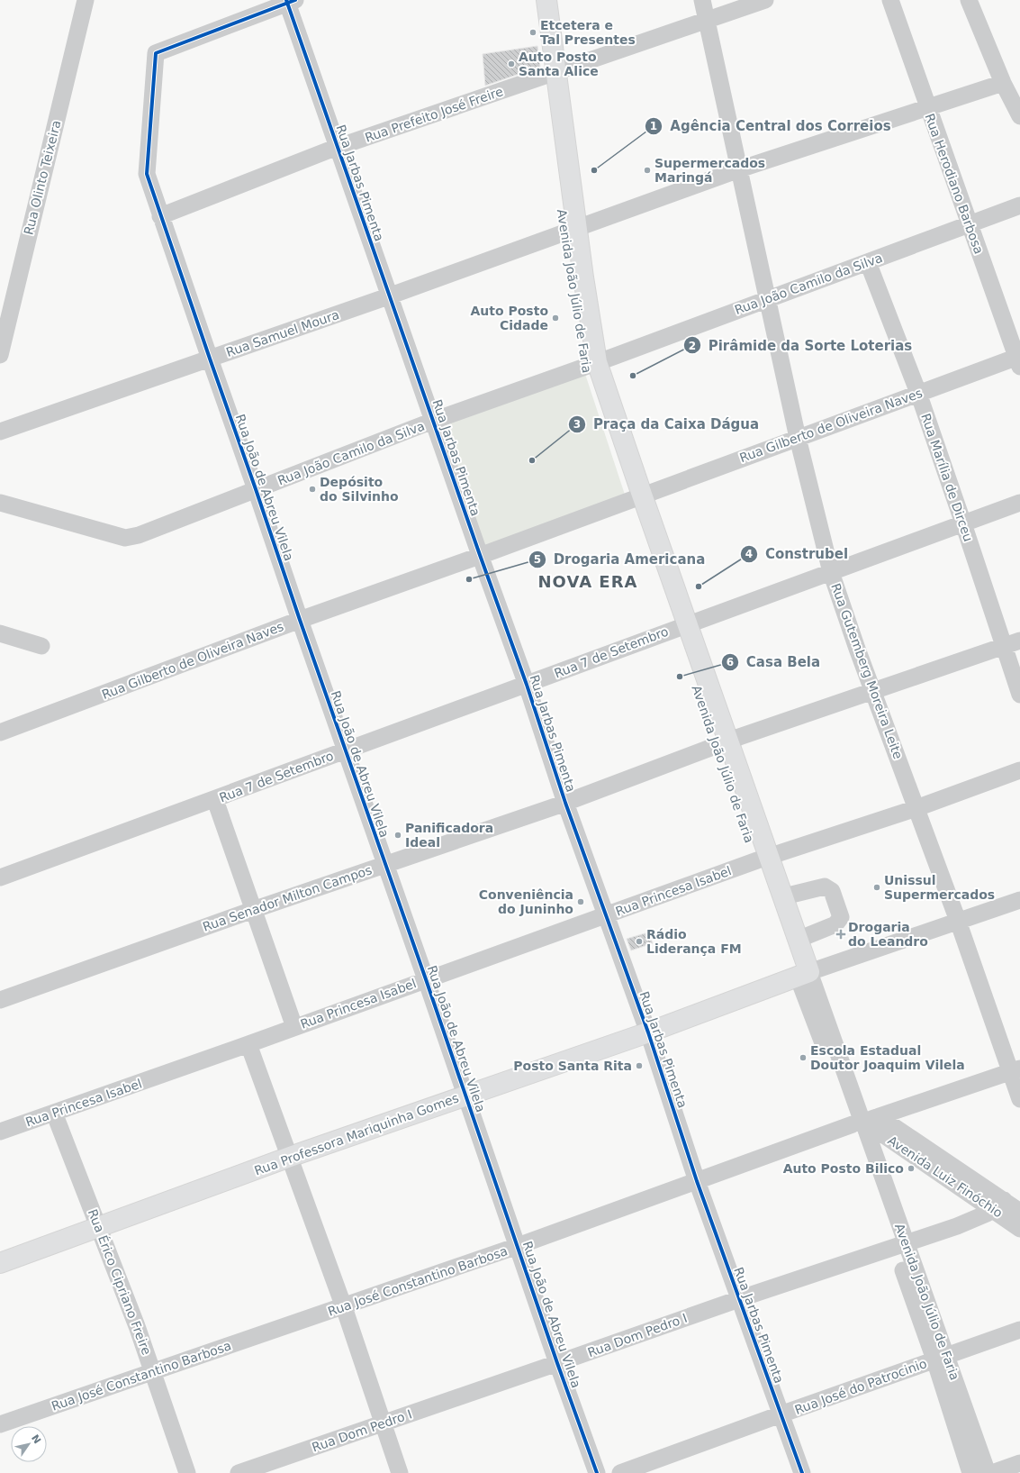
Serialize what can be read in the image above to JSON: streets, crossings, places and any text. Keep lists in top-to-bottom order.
{
  "streets": {
    "main road": ["Avenida João Júlio de Faria", "Rua Professora Mariquinha Gomes"],
    "street": [
      "Rua Prefeito José Freire",
      "Rua Olinto Teixeira",
      "Rua Jarbas Pimenta",
      "Rua Herodiano Barbosa",
      "Rua João Camilo da Silva",
      "Rua Samuel Moura",
      "Rua Gilberto de Oliveira Naves",
      "Rua Marília de Dirceu",
      "Rua João de Abreu Vilela",
      "Rua 7 de Setembro",
      "Rua Gutemberg Moreira Leite",
      "Rua Princesa Isabel",
      "Rua Senador Milton Campos",
      "Avenida Luiz Finóchio",
      "Rua José Constantino Barbosa",
      "Rua Érico Cipriano Freire",
      "Rua Dom Pedro I",
      "Rua José do Patrocinio"
    ]
  },
  "crossings": [
    ["Rua Prefeito José Freire", "Rua Jarbas Pimenta"],
    ["Rua Prefeito José Freire", "Avenida João Júlio de Faria"],
    ["Rua Prefeito José Freire", "Rua João de Abreu Vilela"],
    ["Rua Prefeito José Freire", "Rua Gutemberg Moreira Leite"],
    ["Rua Jarbas Pimenta", "Rua João Camilo da Silva"],
    ["Rua Jarbas Pimenta", "Rua Samuel Moura"],
    ["Rua Jarbas Pimenta", "Rua Gilberto de Oliveira Naves"],
    ["Rua Jarbas Pimenta", "Rua João de Abreu Vilela"],
    ["Rua Jarbas Pimenta", "Rua 7 de Setembro"],
    ["Rua Jarbas Pimenta", "Rua Princesa Isabel"],
    ["Rua Jarbas Pimenta", "Rua Senador Milton Campos"],
    ["Rua Jarbas Pimenta", "Rua Professora Mariquinha Gomes"],
    ["Rua Jarbas Pimenta", "Rua José Constantino Barbosa"],
    ["Rua Jarbas Pimenta", "Rua Dom Pedro I"],
    ["Rua Jarbas Pimenta", "Rua José do Patrocinio"],
    ["Rua Herodiano Barbosa", "Rua João Camilo da Silva"],
    ["Rua Herodiano Barbosa", "Rua Samuel Moura"],
    ["Rua Herodiano Barbosa", "Rua Gilberto de Oliveira Naves"],
    ["Rua João Camilo da Silva", "Avenida João Júlio de Faria"],
    ["Rua João Camilo da Silva", "Rua Marília de Dirceu"],
    ["Rua João Camilo da Silva", "Rua João de Abreu Vilela"],
    ["Rua João Camilo da Silva", "Rua Gutemberg Moreira Leite"],
    ["Avenida João Júlio de Faria", "Rua Samuel Moura"],
    ["Avenida João Júlio de Faria", "Rua Gilberto de Oliveira Naves"],
    ["Avenida João Júlio de Faria", "Rua 7 de Setembro"],
    ["Avenida João Júlio de Faria", "Rua Princesa Isabel"],
    ["Avenida João Júlio de Faria", "Rua Senador Milton Campos"],
    ["Avenida João Júlio de Faria", "Rua Professora Mariquinha Gomes"],
    ["Avenida João Júlio de Faria", "Avenida Luiz Finóchio"],
    ["Avenida João Júlio de Faria", "Rua José Constantino Barbosa"],
    ["Avenida João Júlio de Faria", "Rua Dom Pedro I"],
    ["Avenida João Júlio de Faria", "Rua José do Patrocinio"],
    ["Rua Samuel Moura", "Rua João de Abreu Vilela"],
    ["Rua Samuel Moura", "Rua Gutemberg Moreira Leite"],
    ["Rua Gilberto de Oliveira Naves", "Rua Marília de Dirceu"],
    ["Rua Gilberto de Oliveira Naves", "Rua João de Abreu Vilela"],
    ["Rua Gilberto de Oliveira Naves", "Rua Gutemberg Moreira Leite"],
    ["Rua Marília de Dirceu", "Rua 7 de Setembro"],
    ["Rua Marília de Dirceu", "Rua Senador Milton Campos"],
    ["Rua João de Abreu Vilela", "Rua 7 de Setembro"],
    ["Rua João de Abreu Vilela", "Rua Princesa Isabel"],
    ["Rua João de Abreu Vilela", "Rua Senador Milton Campos"],
    ["Rua João de Abreu Vilela", "Rua Professora Mariquinha Gomes"],
    ["Rua João de Abreu Vilela", "Rua José Constantino Barbosa"],
    ["Rua João de Abreu Vilela", "Rua Dom Pedro I"],
    ["Rua 7 de Setembro", "Rua Gutemberg Moreira Leite"],
    ["Rua Gutemberg Moreira Leite", "Rua Princesa Isabel"],
    ["Rua Gutemberg Moreira Leite", "Rua Senador Milton Campos"],
    ["Rua Gutemberg Moreira Leite", "Rua Professora Mariquinha Gomes"],
    ["Rua Gutemberg Moreira Leite", "Rua José Constantino Barbosa"],
    ["Rua Princesa Isabel", "Rua Érico Cipriano Freire"],
    ["Rua Professora Mariquinha Gomes", "Rua Érico Cipriano Freire"],
    ["Avenida Luiz Finóchio", "Rua José Constantino Barbosa"],
    ["Avenida Luiz Finóchio", "Rua Dom Pedro I"],
    ["Rua José Constantino Barbosa", "Rua Érico Cipriano Freire"]
  ],
  "districts": ["NOVA ERA"],
  "places": {
    "other": [
      "Etcetera e Tal Presentes",
      "Auto Posto Santa Alice",
      "Agência Central dos Correios",
      "Supermercados Maringá",
      "Auto Posto Cidade",
      "Pirâmide da Sorte Loterias",
      "Praça da Caixa Dágua",
      "Depósito do Silvinho",
      "Drogaria Americana",
      "Construbel",
      "Casa Bela",
      "Panificadora Ideal",
      "Unissul Supermercados",
      "Conveniência do Juninho",
      "Rádio Liderança FM",
      "Escola Estadual Doutor Joaquim Vilela",
      "Posto Santa Rita",
      "Auto Posto Bilico"
    ],
    "health": ["Drogaria do Leandro"]
  },
  "north": "top right"
}
